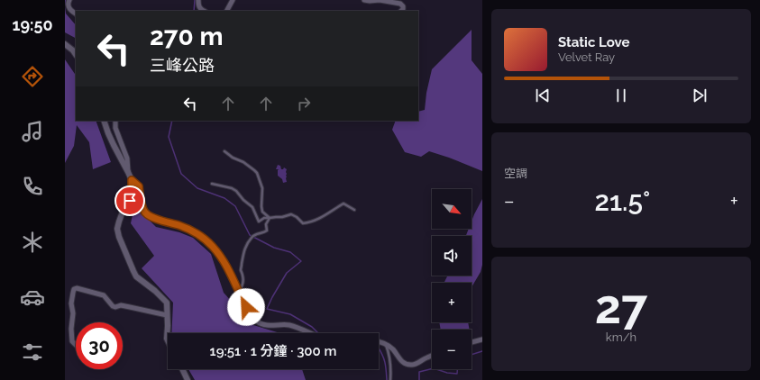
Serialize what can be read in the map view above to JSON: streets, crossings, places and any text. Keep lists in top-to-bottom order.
{
  "north": "bottom right",
  "page": {
    "tabs": "19:50",
    "turn": ["270 m", "三峰公路"],
    "song": ["Static Love", "Velvet Ray"],
    "tile": [
      "空調",
      ["27", "km/h"]
    ],
    "heat": ["−", "21.5°", "+"],
    "map_buttons": ["+", "−"],
    "limit": "30",
    "trip": "19:51 · 1 分鐘 · 300 m"
  }
}
